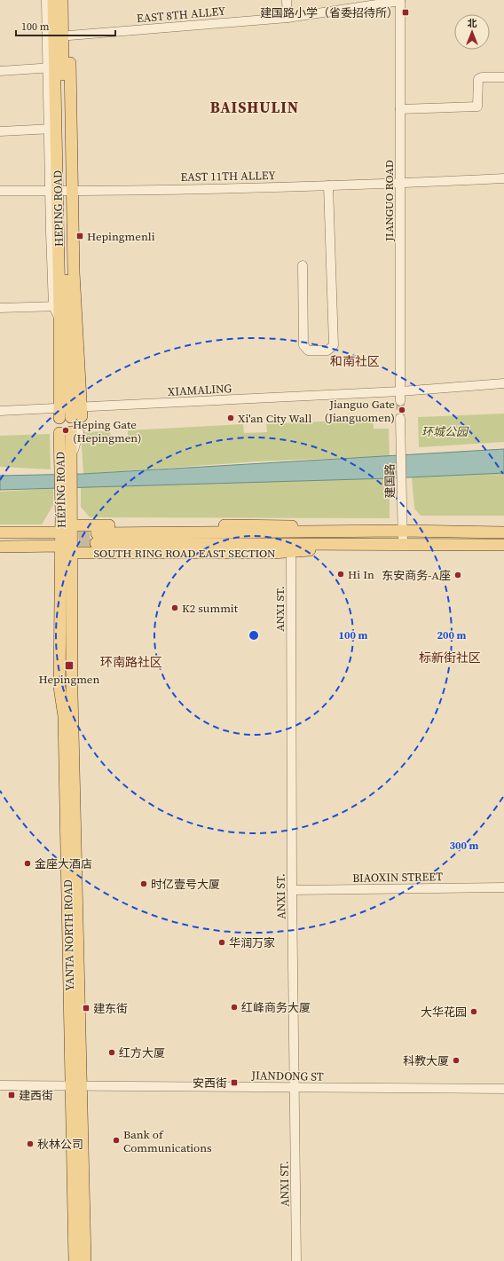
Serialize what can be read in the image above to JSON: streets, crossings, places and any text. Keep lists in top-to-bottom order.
{
  "streets": {
    "main road": [
      "HEPING ROAD",
      "HÉPÍNG ROAD",
      "SOUTH RING ROAD EAST SECTION",
      "YANTA NORTH ROAD"
    ],
    "street": [
      "EAST 8TH ALLEY",
      "EAST 11TH ALLEY",
      "JIANGUO ROAD",
      "XIAMALING",
      "建国路",
      "ANXI ST.",
      "BIAOXIN STREET",
      "JIANDONG ST"
    ]
  },
  "crossings": [
    ["EAST 8TH ALLEY", "JIANGUO ROAD"],
    ["EAST 11TH ALLEY", "JIANGUO ROAD"],
    ["EAST 11TH ALLEY", "HEPING ROAD"],
    ["JIANGUO ROAD", "XIAMALING"],
    ["HEPING ROAD", "XIAMALING"],
    ["建国路", "SOUTH RING ROAD EAST SECTION"],
    ["HÉPÍNG ROAD", "SOUTH RING ROAD EAST SECTION"],
    ["HÉPÍNG ROAD", "YANTA NORTH ROAD"],
    ["SOUTH RING ROAD EAST SECTION", "ANXI ST."],
    ["SOUTH RING ROAD EAST SECTION", "YANTA NORTH ROAD"],
    ["ANXI ST.", "BIAOXIN STREET"],
    ["ANXI ST.", "JIANDONG ST"],
    ["YANTA NORTH ROAD", "JIANDONG ST"]
  ],
  "districts": [
    "BAISHULIN",
    "和南社区",
    "标新街社区",
    "环南路社区"
  ],
  "parks": ["环城公园"],
  "places": {
    "transit": [
      "建国路小学（省委招待所）",
      "Hepingmenli",
      "Hepingmen",
      "建东街",
      "安西街",
      "建西街"
    ],
    "other": [
      "Jianguo Gate (Jianguomen)",
      "Xi'an City Wall",
      "Heping Gate (Hepingmen)",
      "Hi In",
      "东安商务-A座",
      "K2 summit",
      "金座大酒店",
      "时亿壹号大厦",
      "华润万家",
      "红峰商务大厦",
      "大华花园",
      "红方大厦",
      "科教大厦",
      "Bank of Communications",
      "秋林公司"
    ]
  },
  "scale_bar": "100 m",
  "north": "top",
  "rings": ["100 m", "200 m", "300 m"]
}
